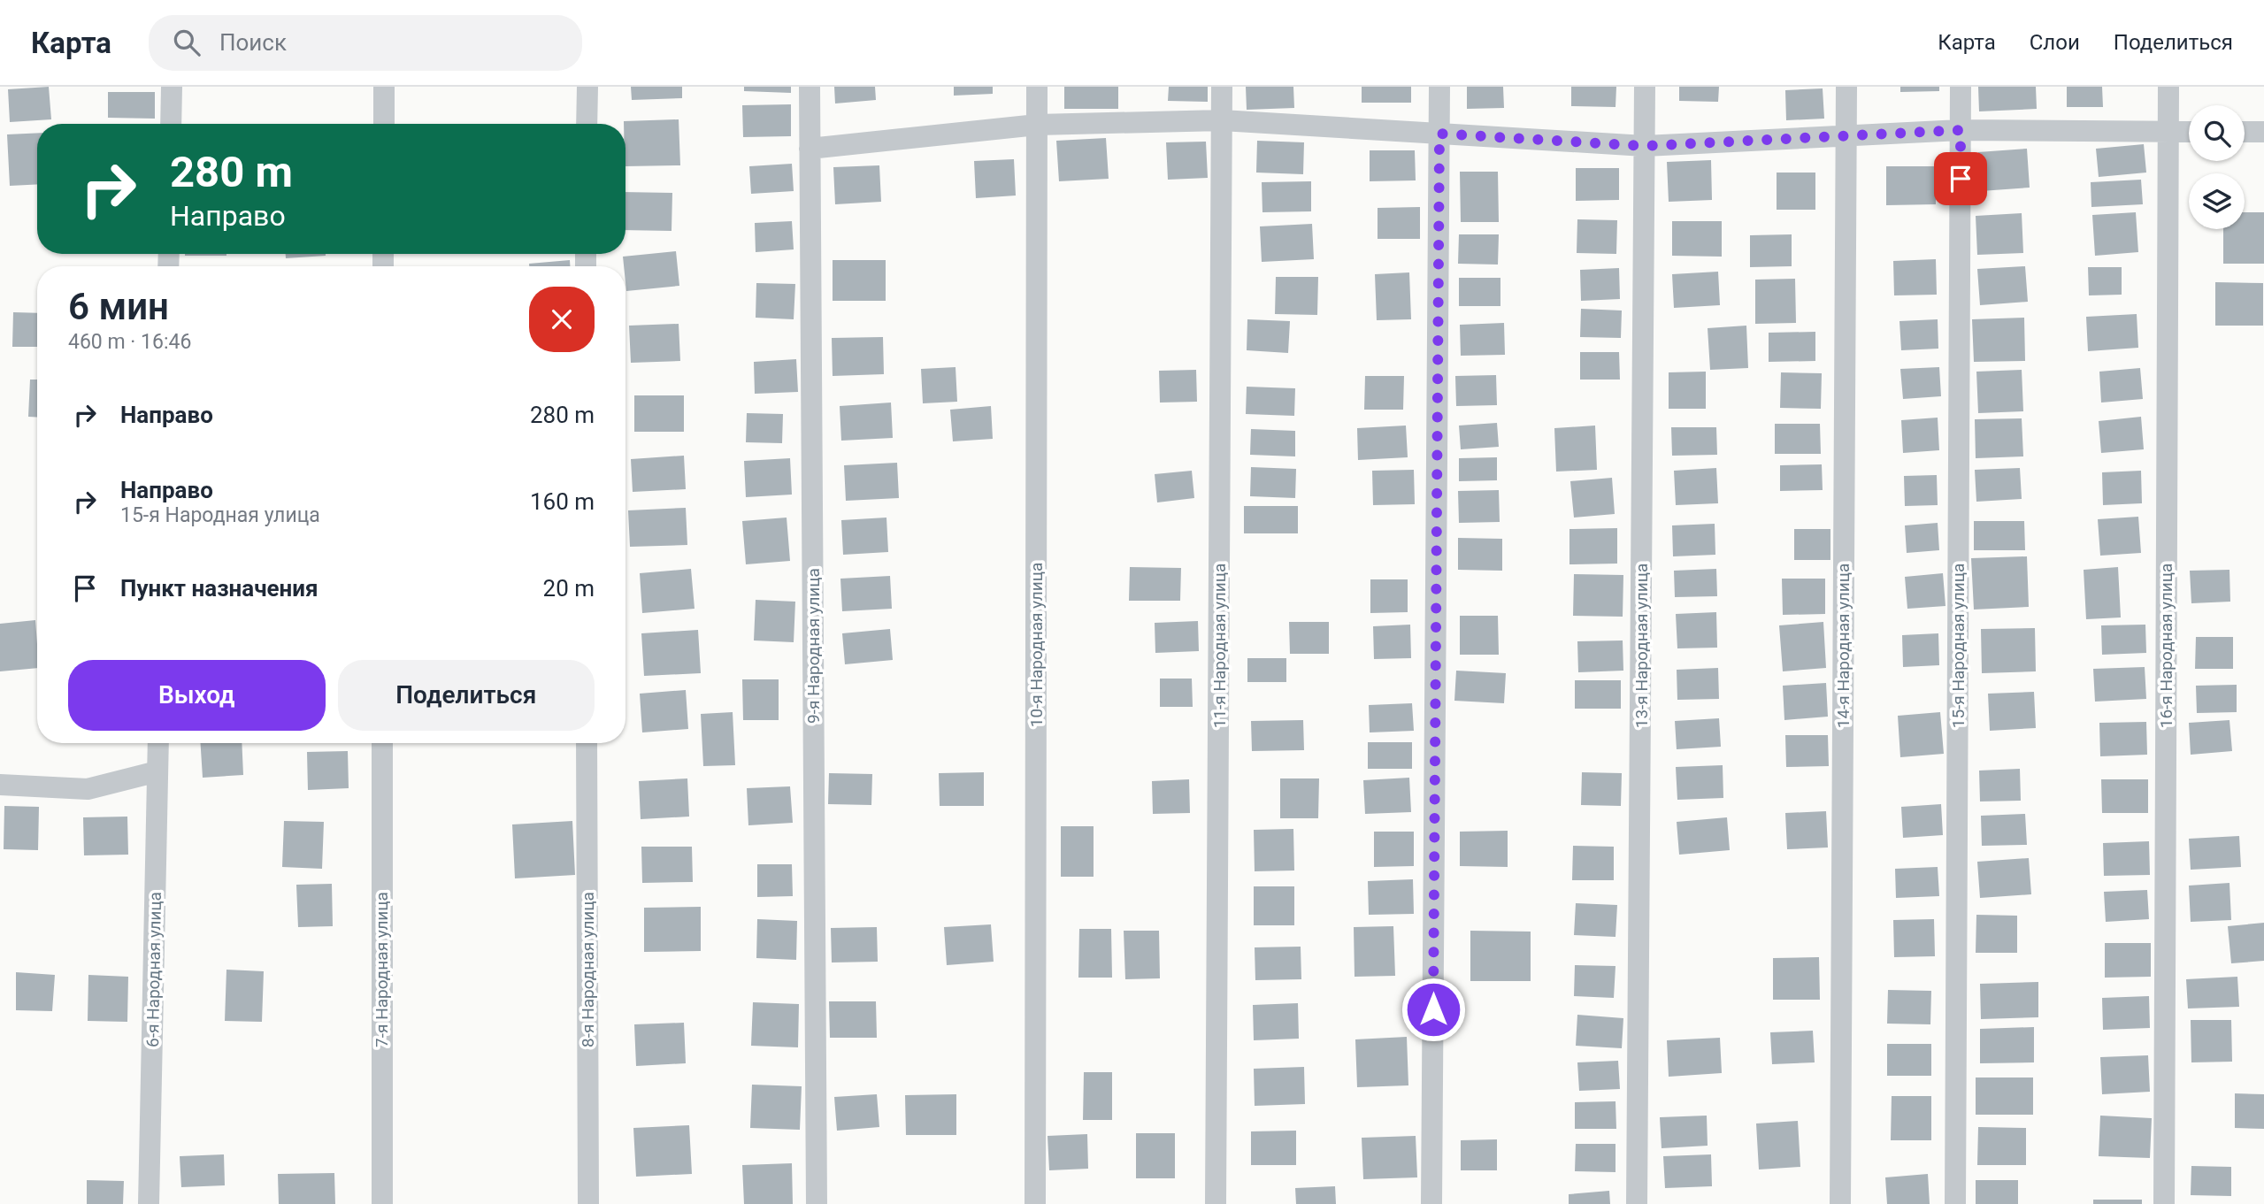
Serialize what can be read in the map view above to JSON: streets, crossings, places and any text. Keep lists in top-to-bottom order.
{
  "streets": {
    "street": [
      "10-я Народная улица",
      "9-я Народная улица",
      "11-я Народная улица",
      "13-я Народная улица",
      "14-я Народная улица",
      "15-я Народная улица",
      "16-я Народная улица",
      "6-я Народная улица",
      "7-я Народная улица",
      "8-я Народная улица"
    ]
  },
  "page": {
    "header": "Карта",
    "search": "Поиск",
    "nav": ["Карта", "Слои", "Поделиться"],
    "turn": ["280 m", "Направо"],
    "heading": ["6 мин", "460 m · 16:46"],
    "list": [
      {
        "name": "Направо",
        "value": "280 m"
      },
      {
        "name": "Направо",
        "note": "15-я Народная улица",
        "value": "160 m"
      },
      {
        "name": "Пункт назначения",
        "value": "20 m"
      }
    ],
    "buttons": ["Выход", "Поделиться"]
  }
}
